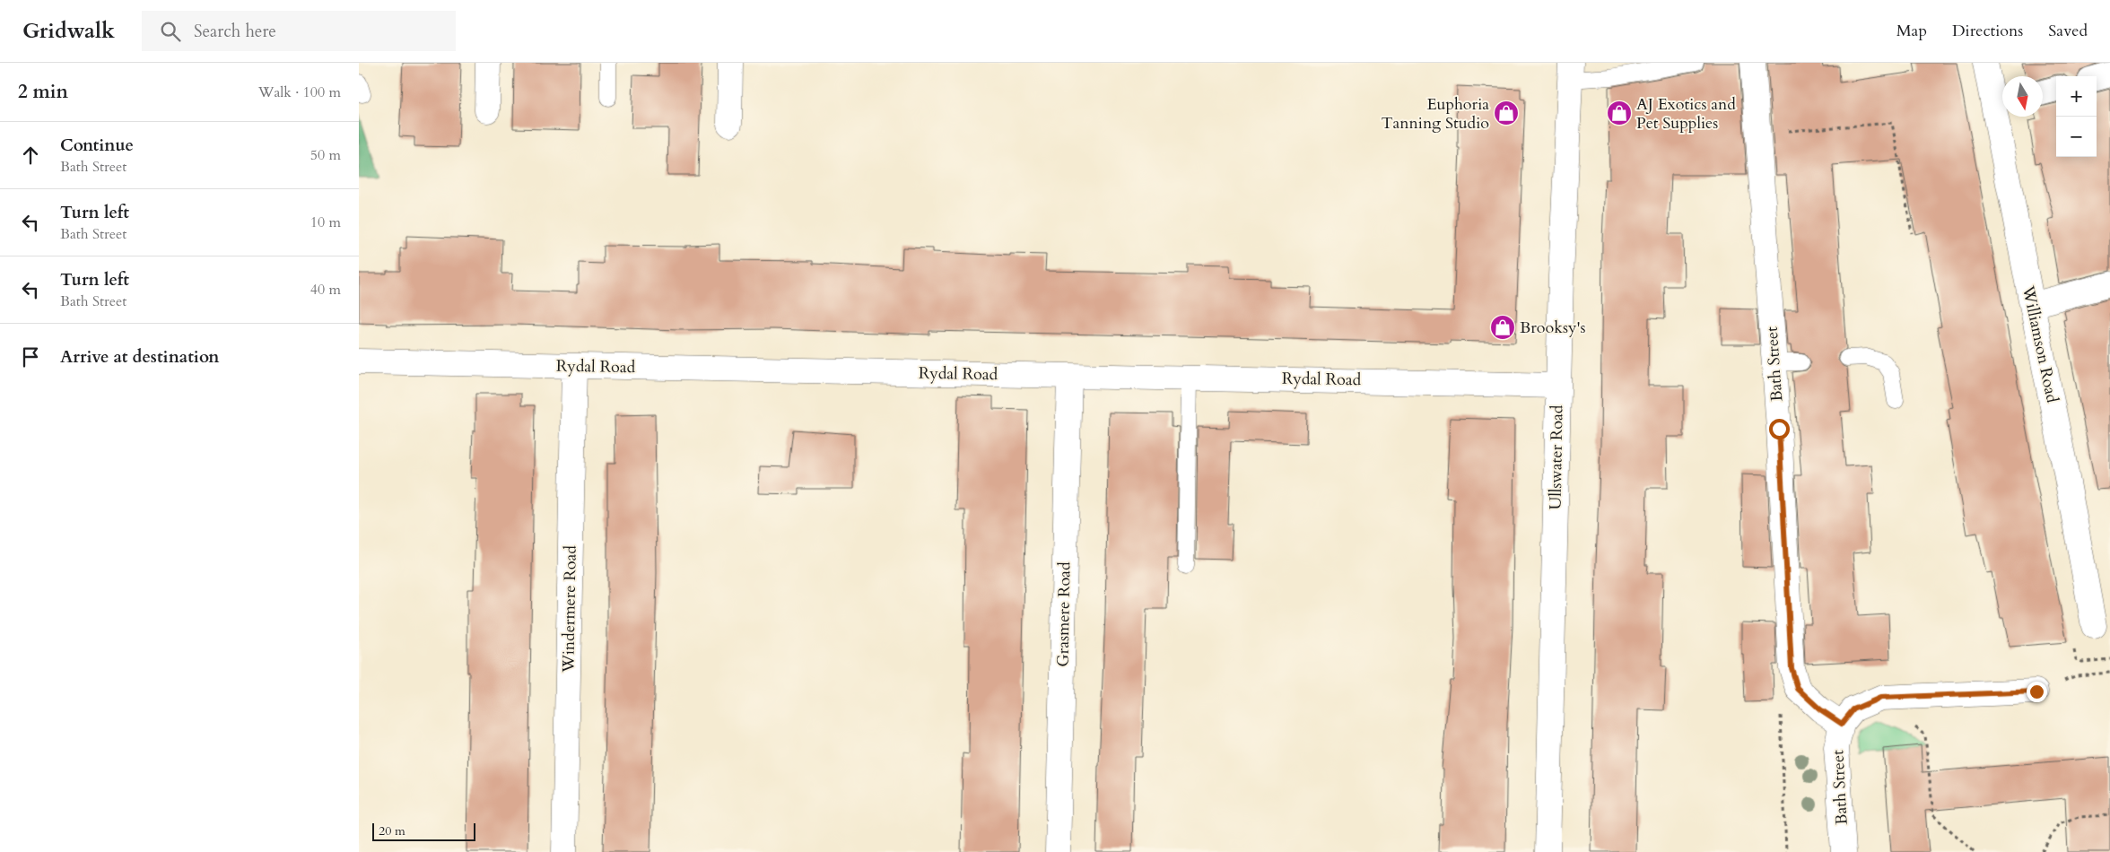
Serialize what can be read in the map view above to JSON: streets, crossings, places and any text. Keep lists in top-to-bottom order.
{
  "streets": {
    "street": [
      "Williamson Road",
      "Bath Street",
      "Rydal Road",
      "Ullswater Road",
      "Windermere Road",
      "Grasmere Road"
    ]
  },
  "crossings": [
    ["Rydal Road", "Ullswater Road"],
    ["Rydal Road", "Windermere Road"],
    ["Rydal Road", "Grasmere Road"]
  ],
  "places": {
    "shop": ["Euphoria Tanning Studio", "AJ Exotics and Pet Supplies", "Brooksy's"]
  },
  "scale_bar": "20 m",
  "north": "bottom",
  "page": {
    "header": "Gridwalk",
    "search": "Search here",
    "nav": ["Map", "Directions", "Saved"],
    "heading": ["2 min", "Walk · 100 m"],
    "map_buttons": ["+", "−"],
    "list": [
      ["Continue", "Bath Street", "50 m"],
      ["Turn left", "Bath Street", "10 m"],
      ["Turn left", "Bath Street", "40 m"],
      "Arrive at destination"
    ],
    "scale": "20 m"
  }
}
